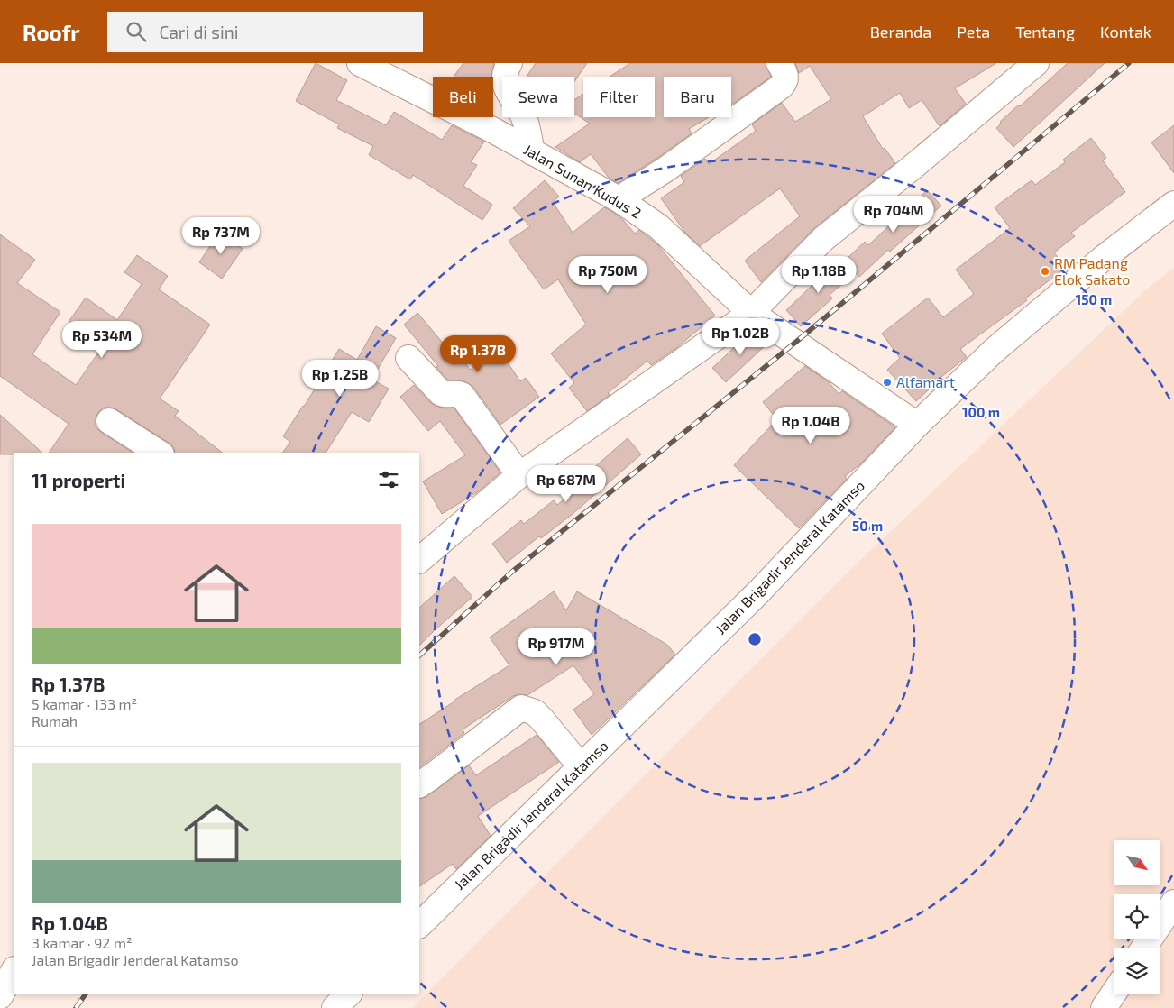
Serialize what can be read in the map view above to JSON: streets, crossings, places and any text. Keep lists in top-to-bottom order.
{
  "streets": {
    "main road": ["Jalan Sunan Kudus 2", "Jalan Brigadir Jenderal Katamso"]
  },
  "crossings": [
    ["Jalan Sunan Kudus 2", "Jalan Brigadir Jenderal Katamso"]
  ],
  "places": ["RM Padang Elok Sakato", "Alfamart"],
  "north": "bottom right",
  "page": {
    "header": "Roofr",
    "search": "Cari di sini",
    "nav": [
      "Beranda",
      "Peta",
      "Tentang",
      "Kontak"
    ],
    "chip": [
      "Beli",
      "Sewa",
      "Filter",
      "Baru"
    ],
    "price": [
      "Rp 704M",
      "Rp 737M",
      "Rp 750M",
      "Rp 1.18B",
      "Rp 1.02B",
      "Rp 534M",
      "Rp 1.37B",
      "Rp 1.25B",
      "Rp 1.04B",
      "Rp 687M",
      "Rp 917M"
    ],
    "heading": "11 properti",
    "list": [
      {
        "name": "Rp 1.37B",
        "note": "5 kamar · 133 m² · Rumah"
      },
      {
        "name": "Rp 1.04B",
        "note": "3 kamar · 92 m² · Jalan Brigadir Jenderal Katamso"
      }
    ]
  },
  "rings": ["150 m", "100 m", "50 m"]
}
